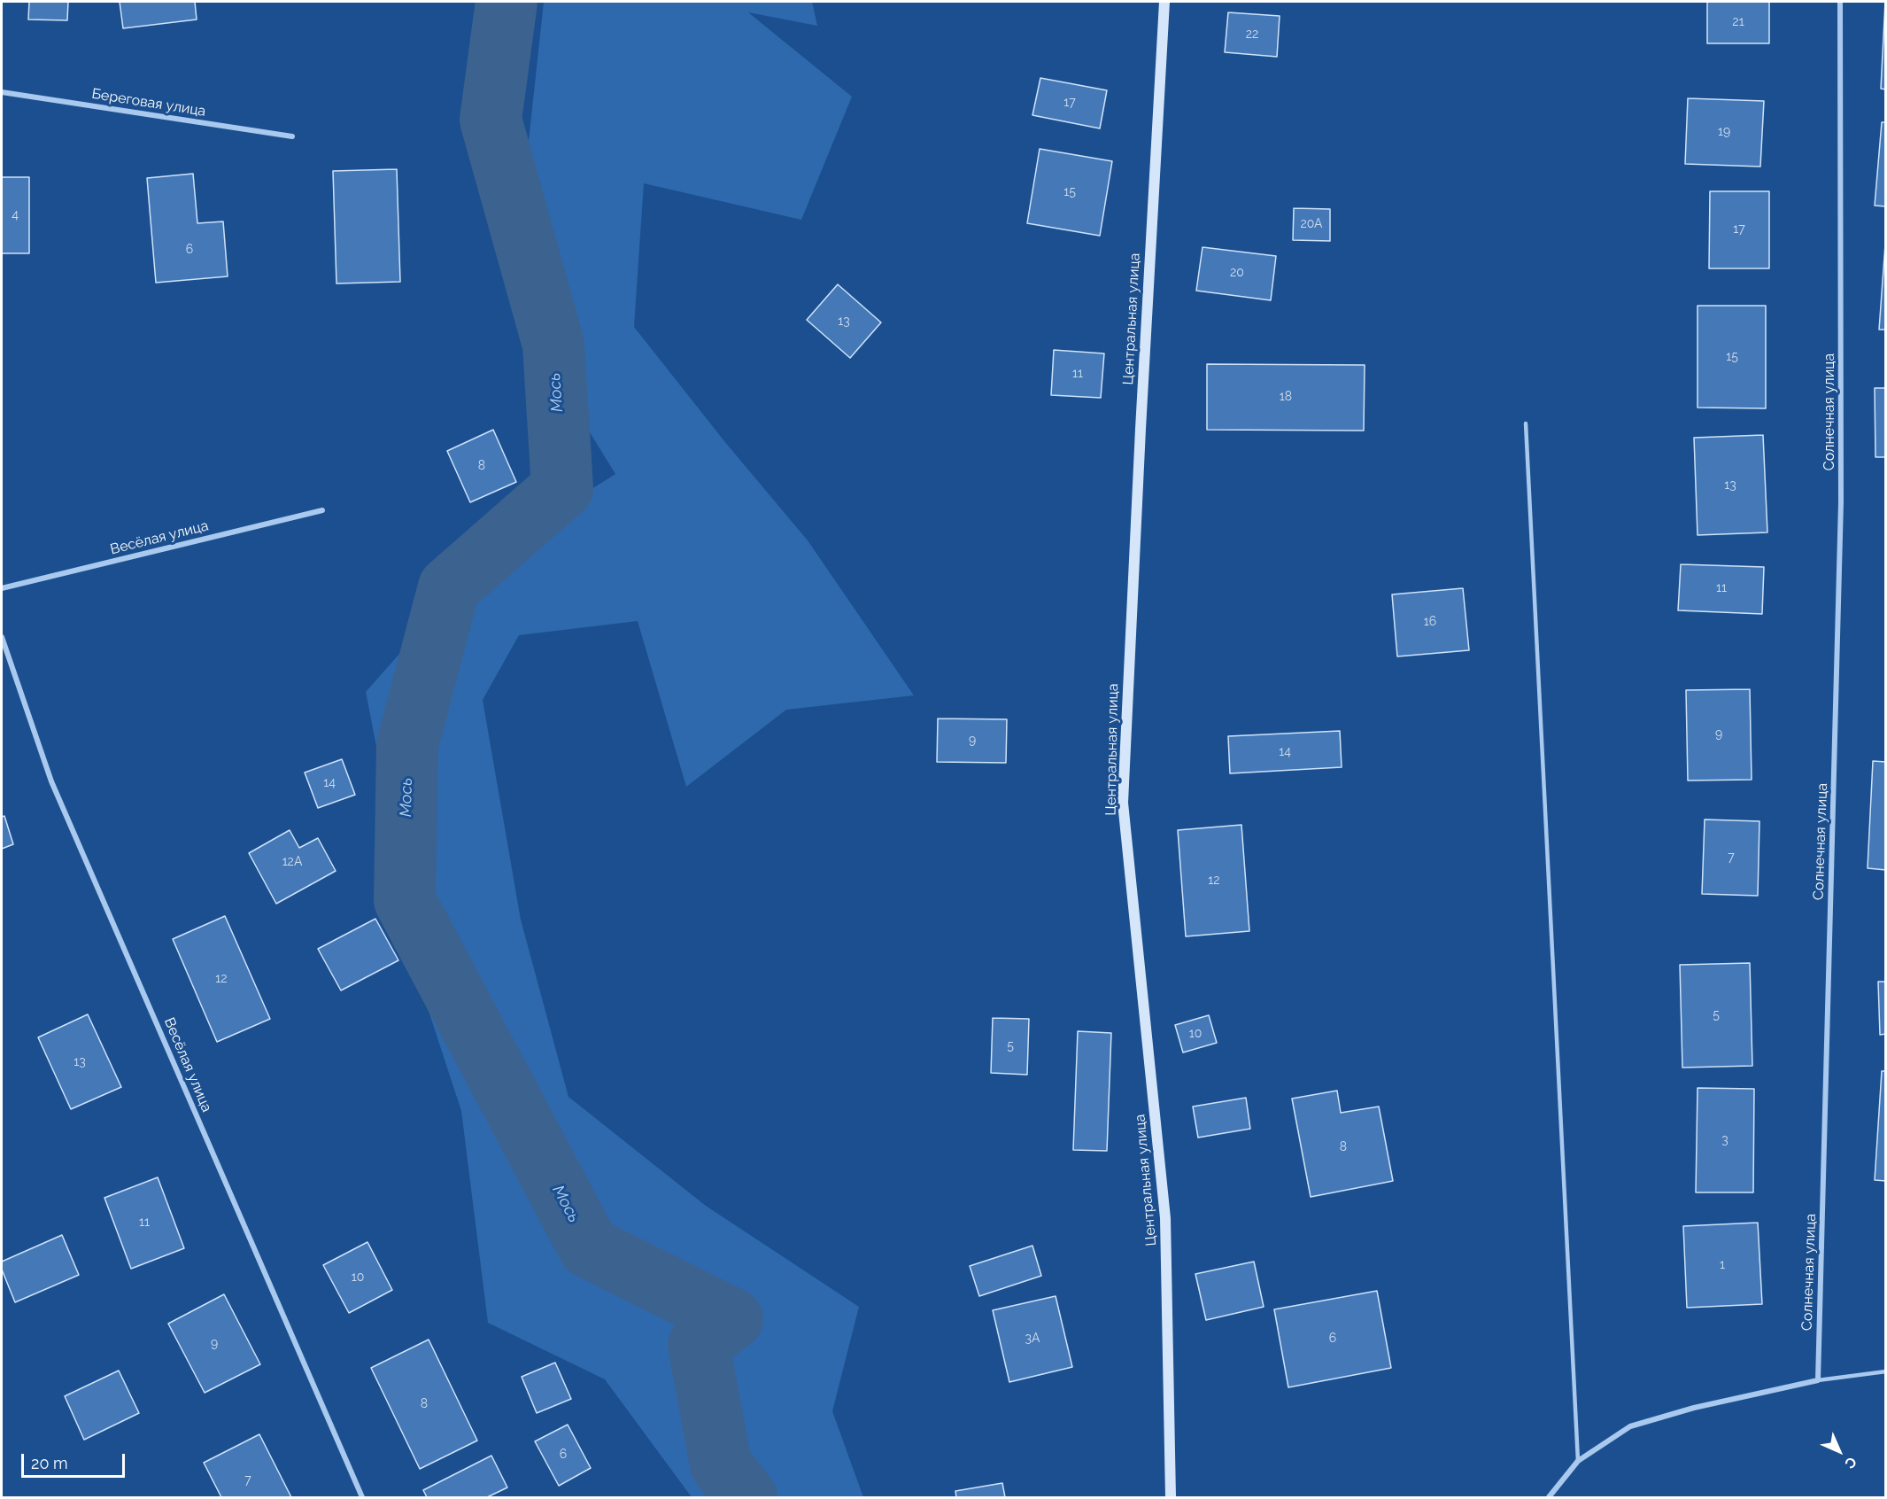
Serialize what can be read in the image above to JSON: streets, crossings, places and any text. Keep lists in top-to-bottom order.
{
  "streets": {
    "street": [
      "Береговая улица",
      "Центральная улица",
      "Солнечная улица",
      "Весёлая улица"
    ]
  },
  "water": ["Мось"],
  "house_numbers": [
    "21",
    "22",
    "17",
    "19",
    "15",
    "4",
    "20А",
    "17",
    "6",
    "20",
    "13",
    "15",
    "11",
    "18",
    "8",
    "13",
    "11",
    "16",
    "9",
    "9",
    "14",
    "14",
    "7",
    "12А",
    "12",
    "12",
    "5",
    "10",
    "5",
    "13",
    "3",
    "8",
    "11",
    "1",
    "10",
    "3А",
    "6",
    "9",
    "8",
    "6",
    "7"
  ],
  "scale_bar": "20 m",
  "north": "bottom right"
}
